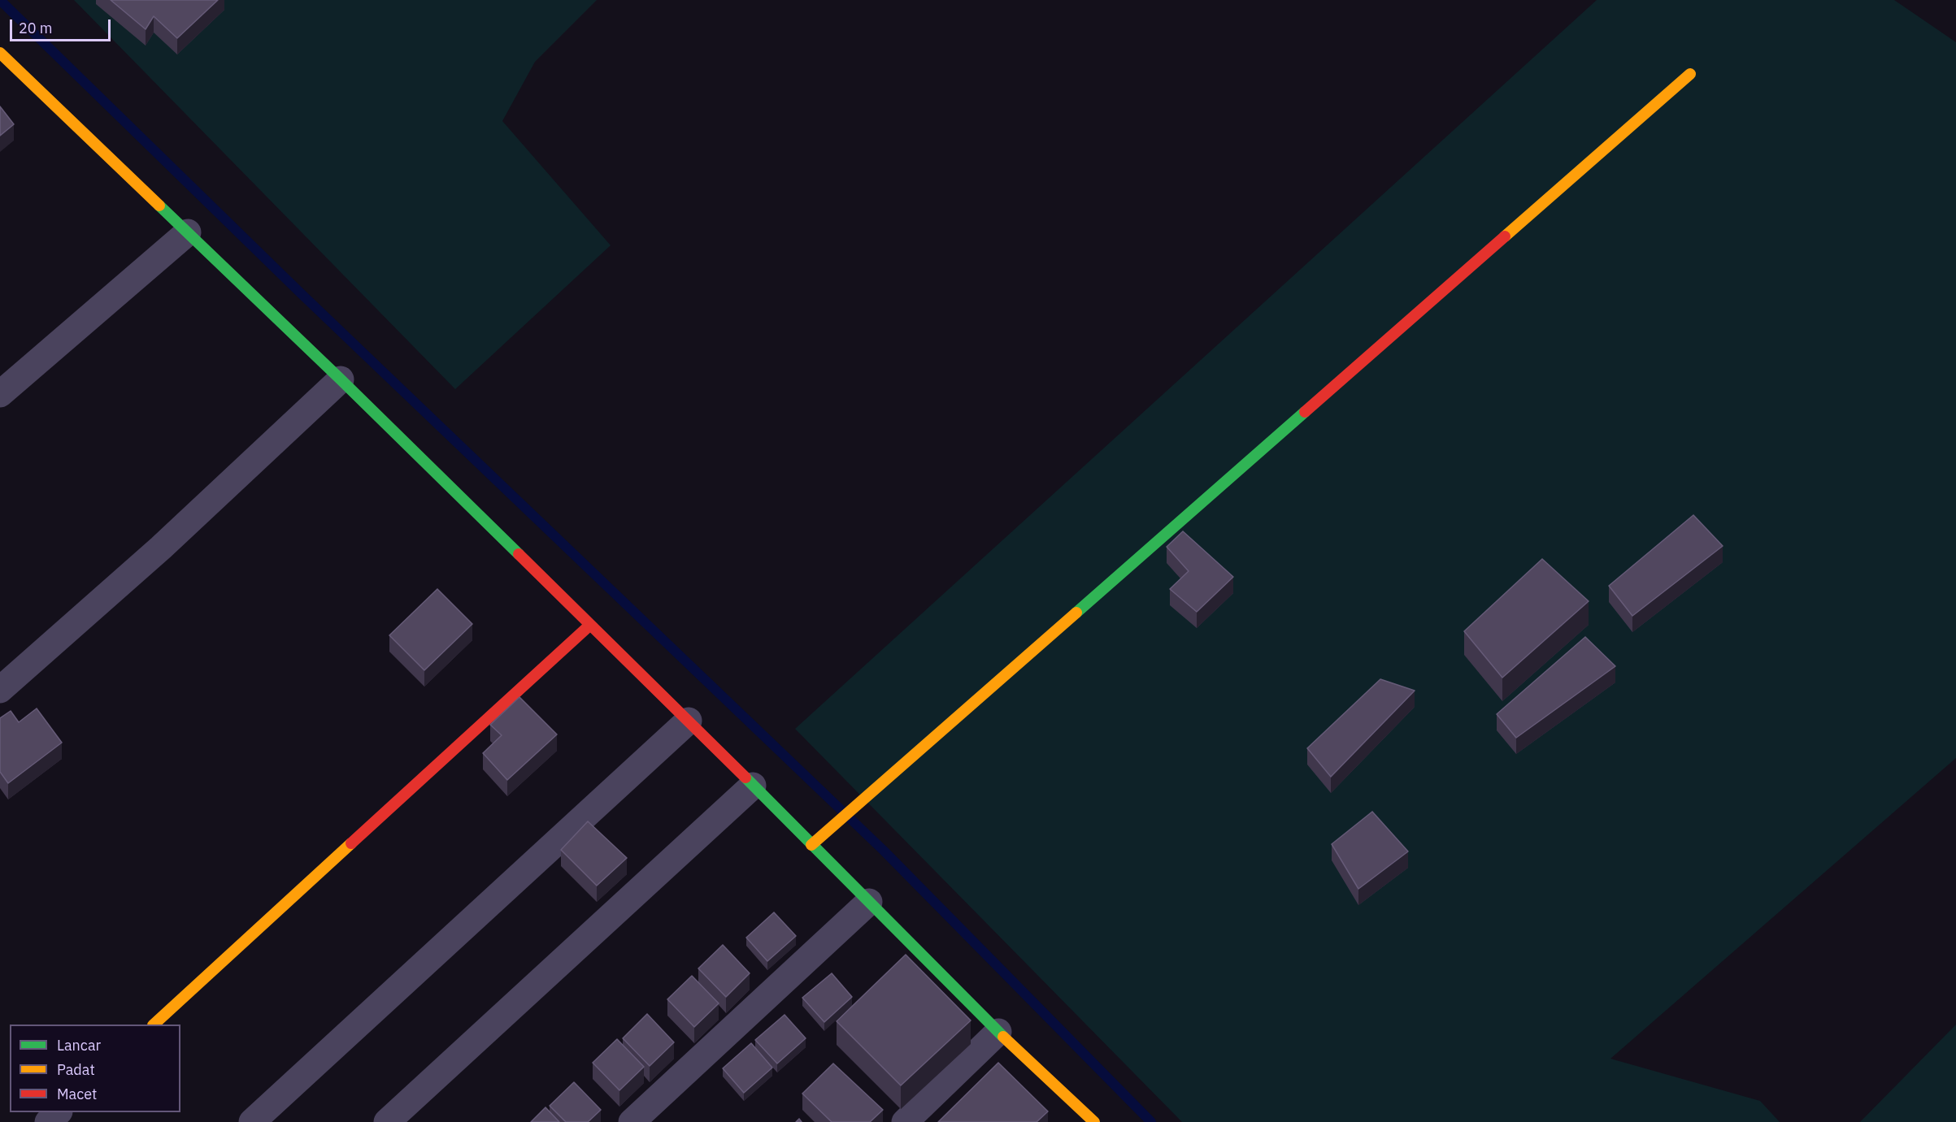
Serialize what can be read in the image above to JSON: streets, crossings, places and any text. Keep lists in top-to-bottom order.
{
  "legend": ["Lancar", "Padat", "Macet"],
  "scale_bar": "20 m"
}
